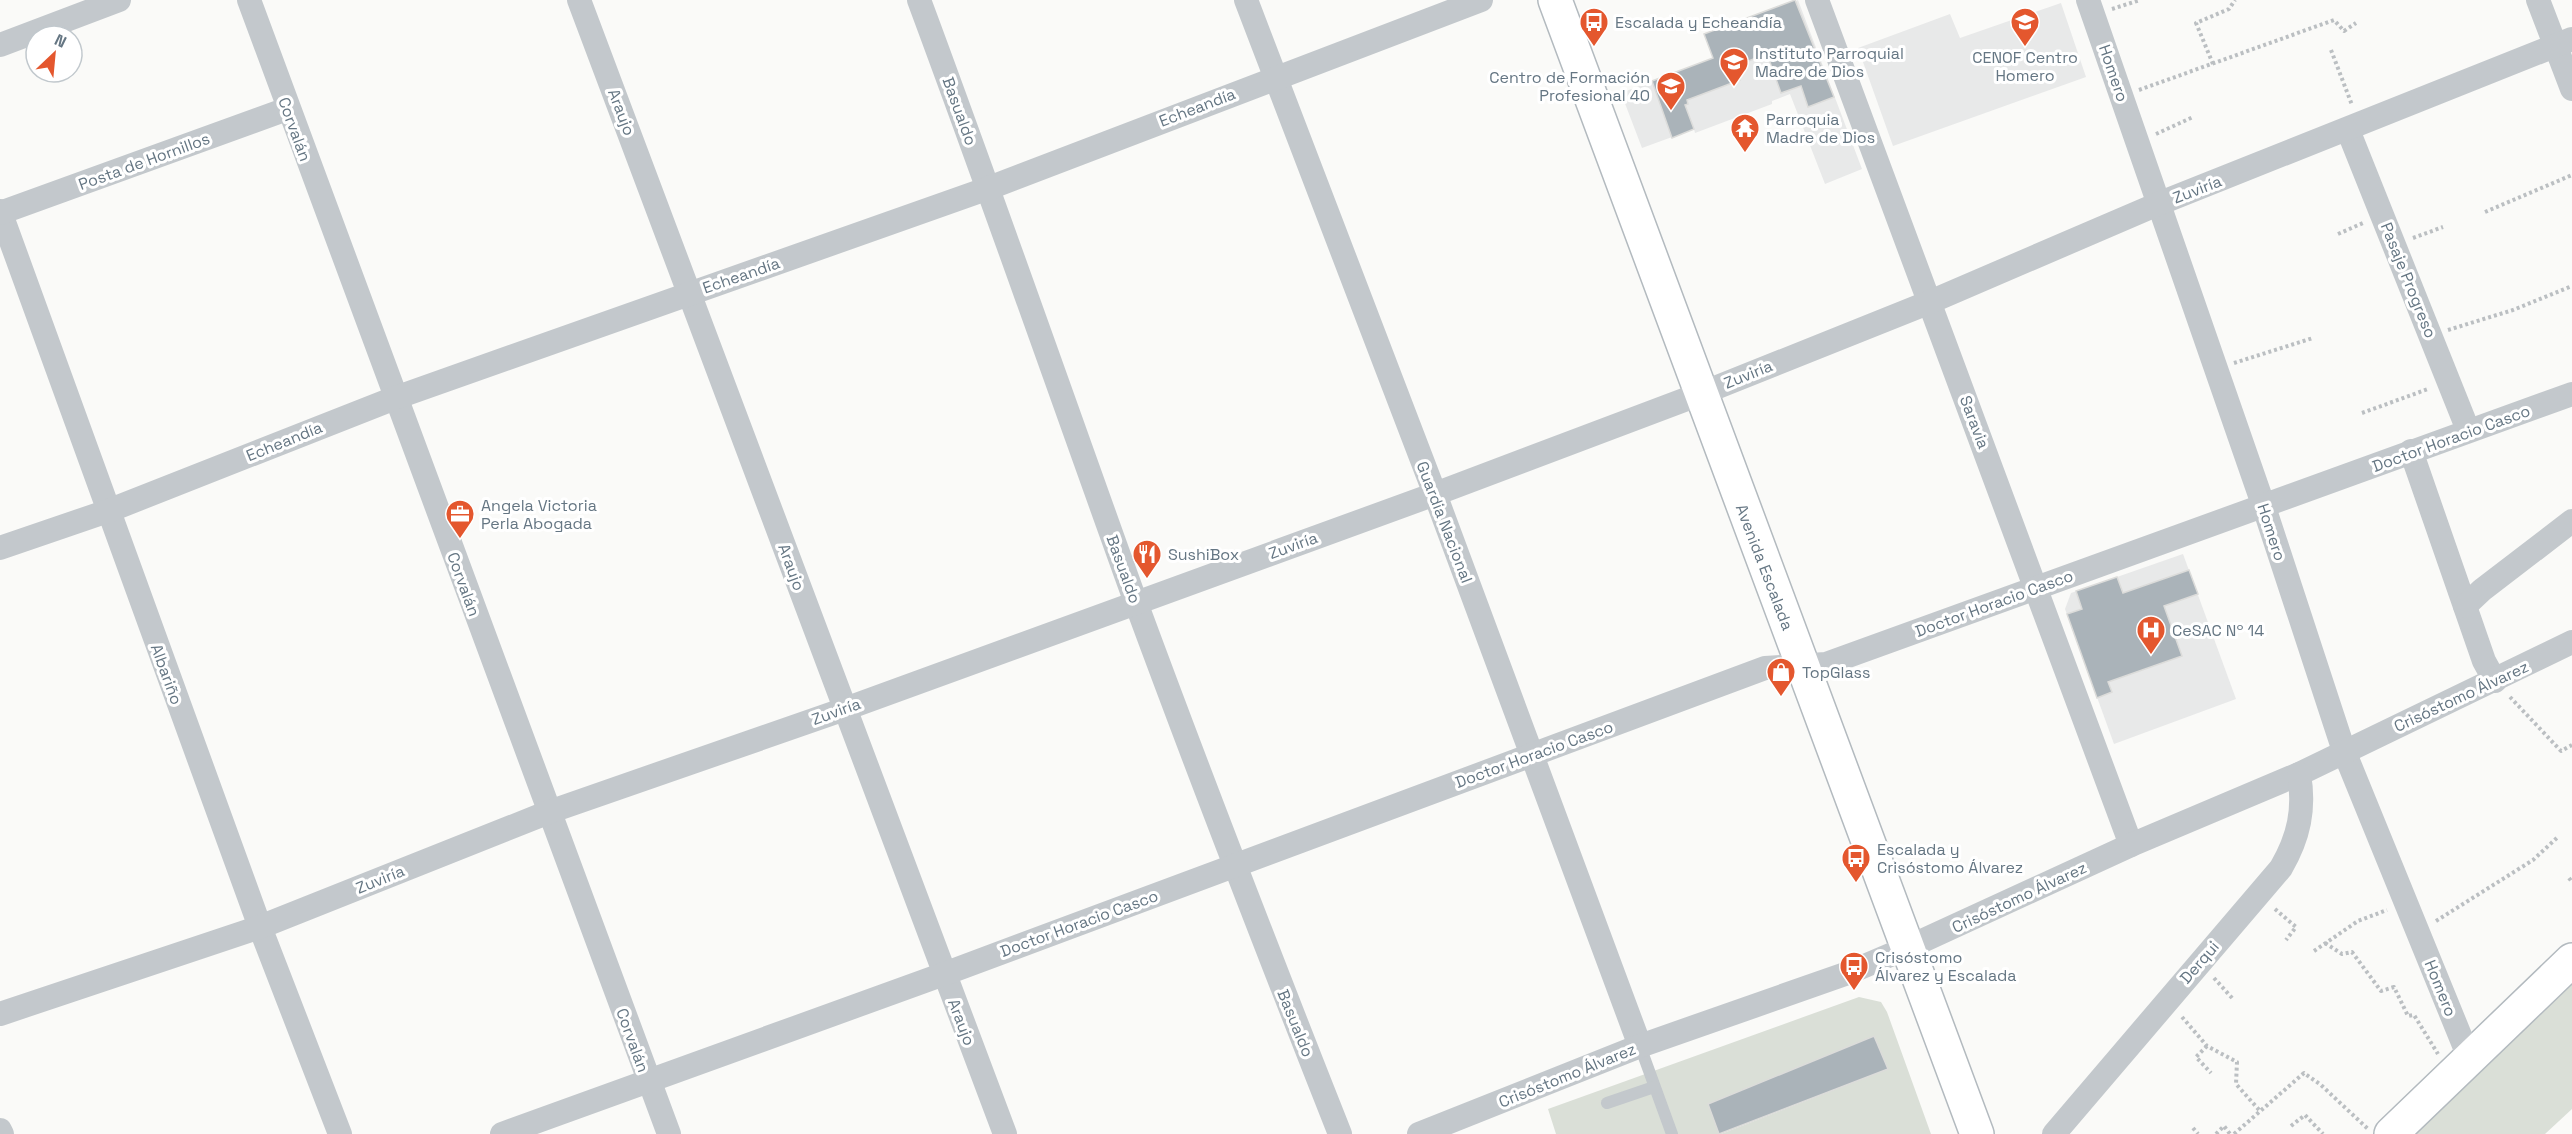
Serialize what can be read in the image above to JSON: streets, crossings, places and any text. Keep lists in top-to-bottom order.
{
  "streets": {
    "main road": ["Avenida Escalada"],
    "street": [
      "Homero",
      "Echeandía",
      "Basualdo",
      "Araujo",
      "Corvalán",
      "Posta de Hornillos",
      "Zuviría",
      "Pasaje Progreso",
      "Saravia",
      "Doctor Horacio Casco",
      "Guardia Nacional",
      "Albariño",
      "Crisóstomo Álvarez",
      "Derqui"
    ]
  },
  "crossings": [
    ["Homero", "Zuviría"],
    ["Homero", "Doctor Horacio Casco"],
    ["Homero", "Crisóstomo Álvarez"],
    ["Echeandía", "Basualdo"],
    ["Echeandía", "Araujo"],
    ["Echeandía", "Corvalán"],
    ["Echeandía", "Guardia Nacional"],
    ["Echeandía", "Albariño"],
    ["Basualdo", "Zuviría"],
    ["Basualdo", "Doctor Horacio Casco"],
    ["Araujo", "Zuviría"],
    ["Araujo", "Doctor Horacio Casco"],
    ["Corvalán", "Posta de Hornillos"],
    ["Corvalán", "Zuviría"],
    ["Corvalán", "Doctor Horacio Casco"],
    ["Posta de Hornillos", "Albariño"],
    ["Zuviría", "Pasaje Progreso"],
    ["Zuviría", "Saravia"],
    ["Zuviría", "Guardia Nacional"],
    ["Zuviría", "Avenida Escalada"],
    ["Zuviría", "Albariño"],
    ["Pasaje Progreso", "Doctor Horacio Casco"],
    ["Saravia", "Doctor Horacio Casco"],
    ["Saravia", "Crisóstomo Álvarez"],
    ["Doctor Horacio Casco", "Guardia Nacional"],
    ["Doctor Horacio Casco", "Avenida Escalada"],
    ["Guardia Nacional", "Crisóstomo Álvarez"],
    ["Avenida Escalada", "Crisóstomo Álvarez"],
    ["Crisóstomo Álvarez", "Derqui"]
  ],
  "places": {
    "bus stop": ["Escalada y Echeandía", "Escalada y Crisóstomo Álvarez", "Crisóstomo Álvarez y Escalada"],
    "school or university": ["CENOF Centro Homero", "Instituto Parroquial Madre de Dios", "Centro de Formación Profesional 40"],
    "temple": ["Parroquia Madre de Dios"],
    "office": ["Angela Victoria Perla Abogada"],
    "restaurant": ["SushiBox"],
    "hospital": ["CeSAC Nº 14"],
    "shop": ["TopGlass"]
  },
  "north": "top right"
}
